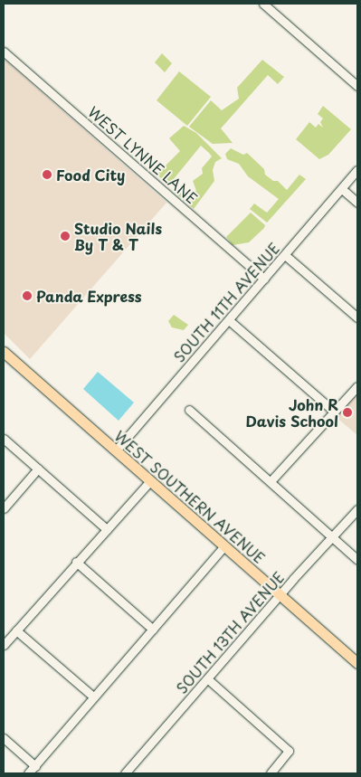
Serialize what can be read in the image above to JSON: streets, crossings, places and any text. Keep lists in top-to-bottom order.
{
  "streets": {
    "main road": ["WEST SOUTHERN AVENUE"],
    "street": ["WEST LYNNE LANE", "SOUTH 11TH AVENUE", "SOUTH 13TH AVENUE"]
  },
  "crossings": [
    ["WEST LYNNE LANE", "SOUTH 11TH AVENUE"],
    ["SOUTH 11TH AVENUE", "WEST SOUTHERN AVENUE"],
    ["WEST SOUTHERN AVENUE", "SOUTH 13TH AVENUE"]
  ],
  "places": [
    "Food City",
    "Studio Nails By T & T",
    "Panda Express",
    "John R Davis School"
  ]
}
